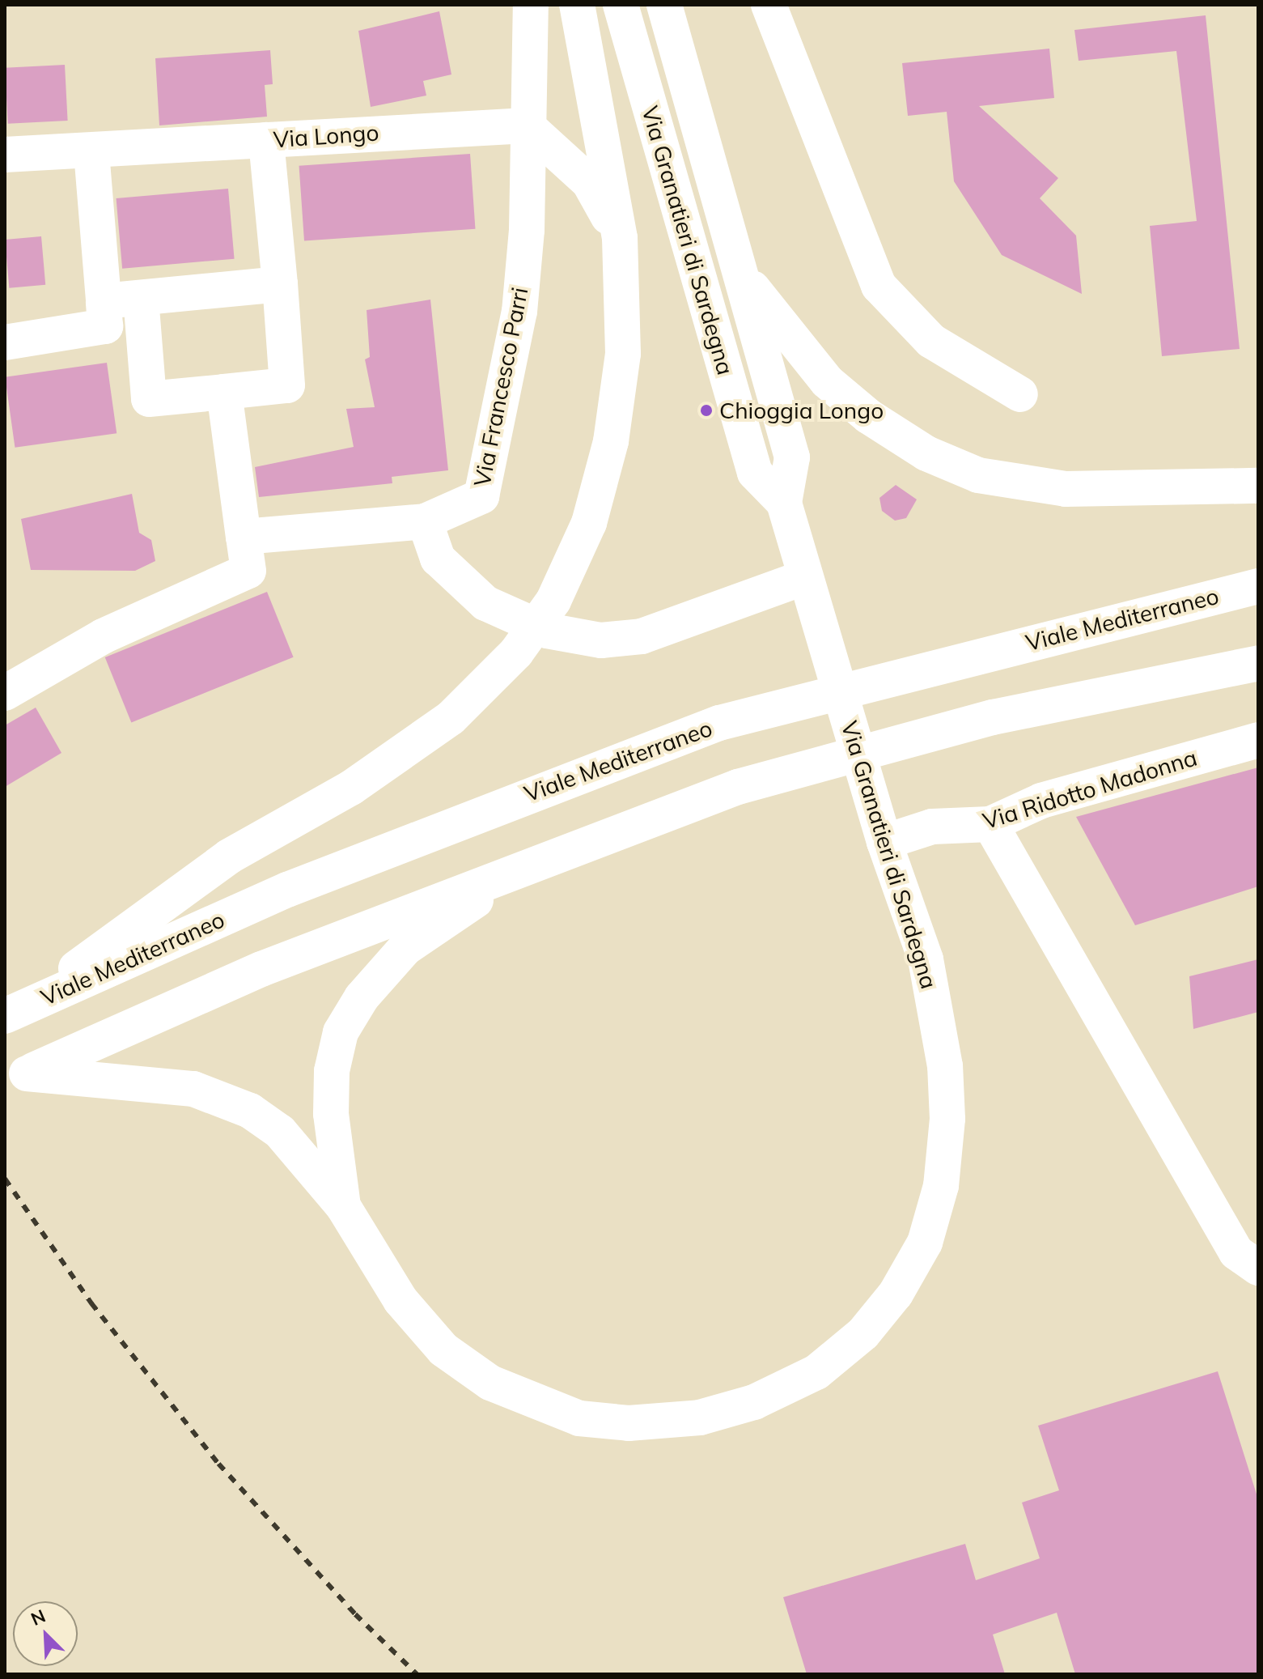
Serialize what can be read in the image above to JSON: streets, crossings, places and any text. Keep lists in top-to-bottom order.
{
  "streets": {
    "street": [
      "Via Longo",
      "Via Granatieri di Sardegna",
      "Via Francesco Parri",
      "Viale Mediterraneo",
      "Via Ridotto Madonna"
    ]
  },
  "crossings": [
    ["Via Longo", "Via Francesco Parri"],
    ["Via Granatieri di Sardegna", "Via Ridotto Madonna"]
  ],
  "places": ["Chioggia Longo"],
  "north": "top left"
}
